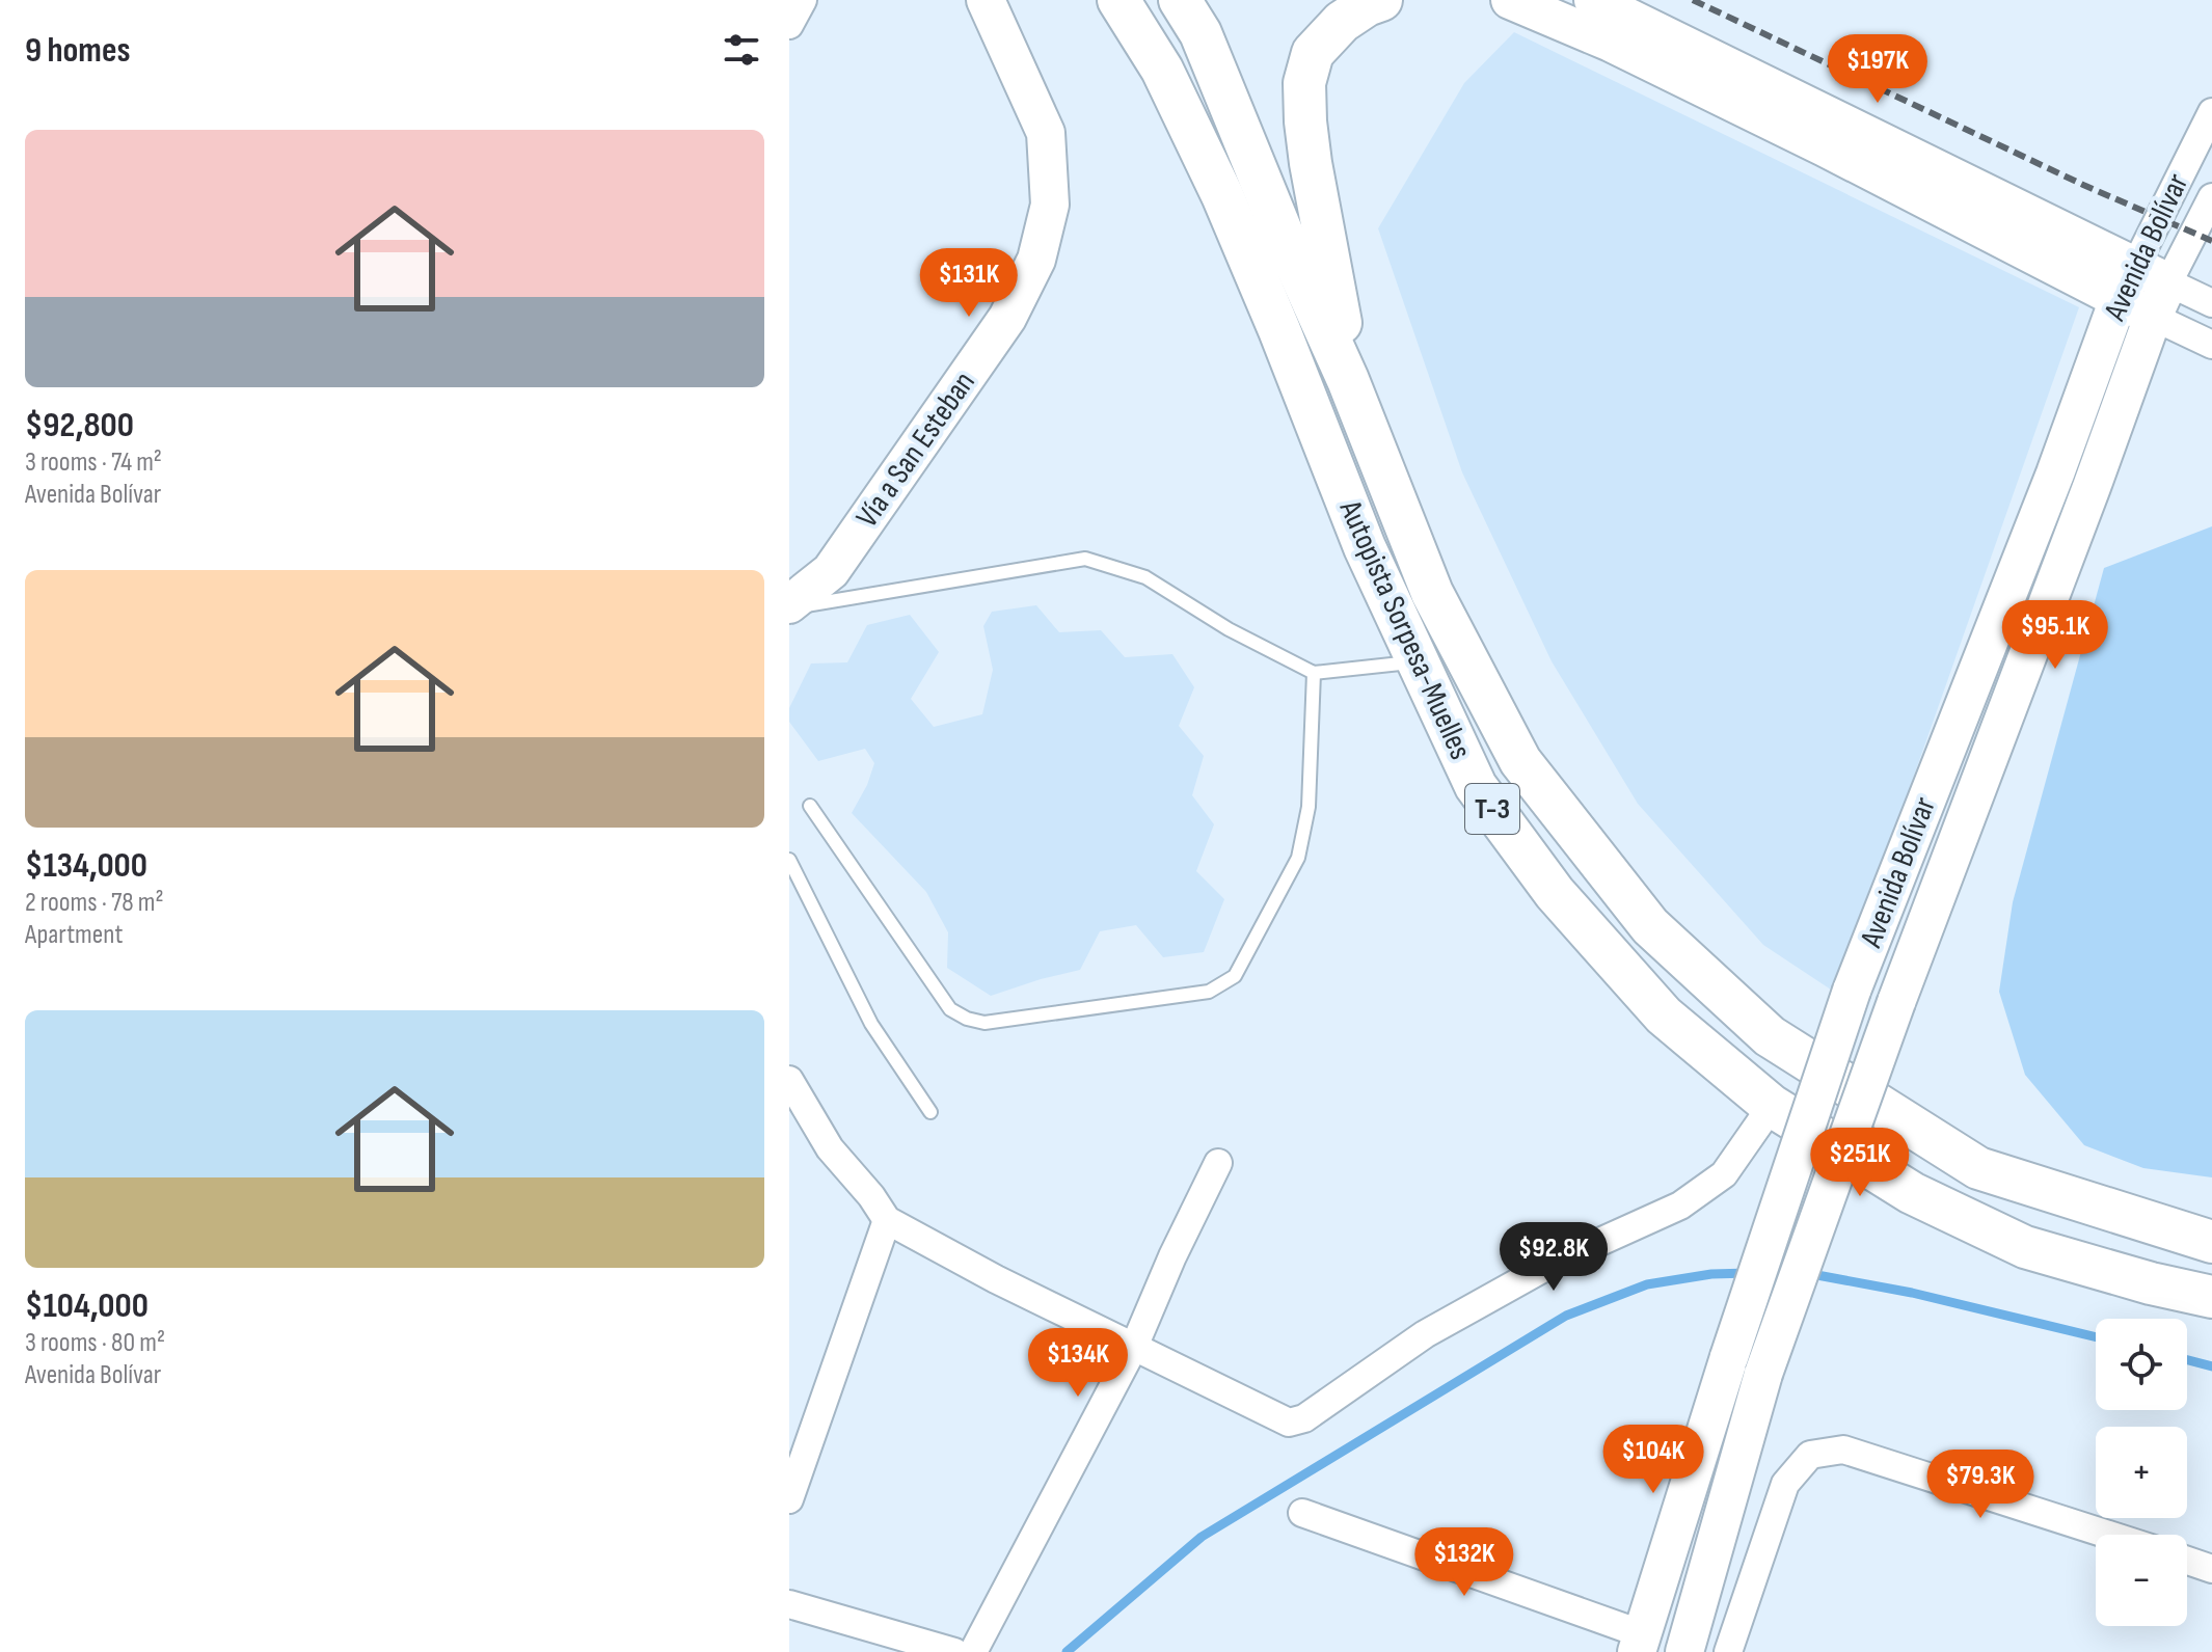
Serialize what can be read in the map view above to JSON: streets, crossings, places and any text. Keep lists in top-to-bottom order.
{
  "streets": {
    "main road": ["Autopista Sorpesa-Muelles", "T-3"],
    "street": ["Avenida Bolívar", "Vía a San Esteban"]
  },
  "page": {
    "heading": "9 homes",
    "price": [
      "$197K",
      "$131K",
      "$95.1K",
      "$251K",
      "$92.8K",
      "$134K",
      "$104K",
      "$79.3K",
      "$132K"
    ],
    "list": [
      {
        "name": "$92,800",
        "note": "3 rooms · 74 m² · Avenida Bolívar"
      },
      {
        "name": "$134,000",
        "note": "2 rooms · 78 m² · Apartment"
      },
      {
        "name": "$104,000",
        "note": "3 rooms · 80 m² · Avenida Bolívar"
      }
    ],
    "map_buttons": ["+", "−"]
  }
}
